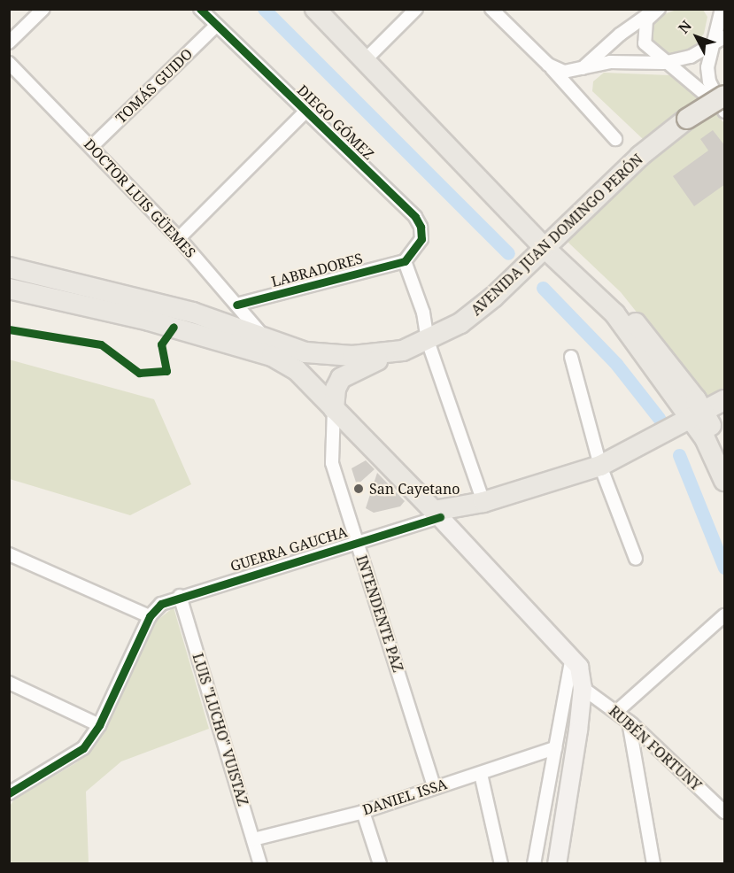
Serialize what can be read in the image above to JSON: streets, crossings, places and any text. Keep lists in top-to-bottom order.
{
  "streets": {
    "main road": ["AVENIDA JUAN DOMINGO PERÓN"],
    "street": [
      "TOMÁS GUIDO",
      "DIEGO GÓMEZ",
      "DOCTOR LUIS GÜEMES",
      "LABRADORES",
      "GUERRA GAUCHA",
      "INTENDENTE PAZ",
      "LUIS \"LUCHO\" VUISTAZ",
      "RUBÉN FORTUNY",
      "DANIEL ISSA"
    ]
  },
  "crossings": [
    ["TOMÁS GUIDO", "DIEGO GÓMEZ"],
    ["TOMÁS GUIDO", "DOCTOR LUIS GÜEMES"],
    ["DIEGO GÓMEZ", "LABRADORES"],
    ["DOCTOR LUIS GÜEMES", "AVENIDA JUAN DOMINGO PERÓN"],
    ["DOCTOR LUIS GÜEMES", "LABRADORES"],
    ["GUERRA GAUCHA", "INTENDENTE PAZ"],
    ["GUERRA GAUCHA", "LUIS \"LUCHO\" VUISTAZ"],
    ["INTENDENTE PAZ", "DANIEL ISSA"],
    ["LUIS \"LUCHO\" VUISTAZ", "DANIEL ISSA"]
  ],
  "places": ["San Cayetano"],
  "north": "top left"
}
